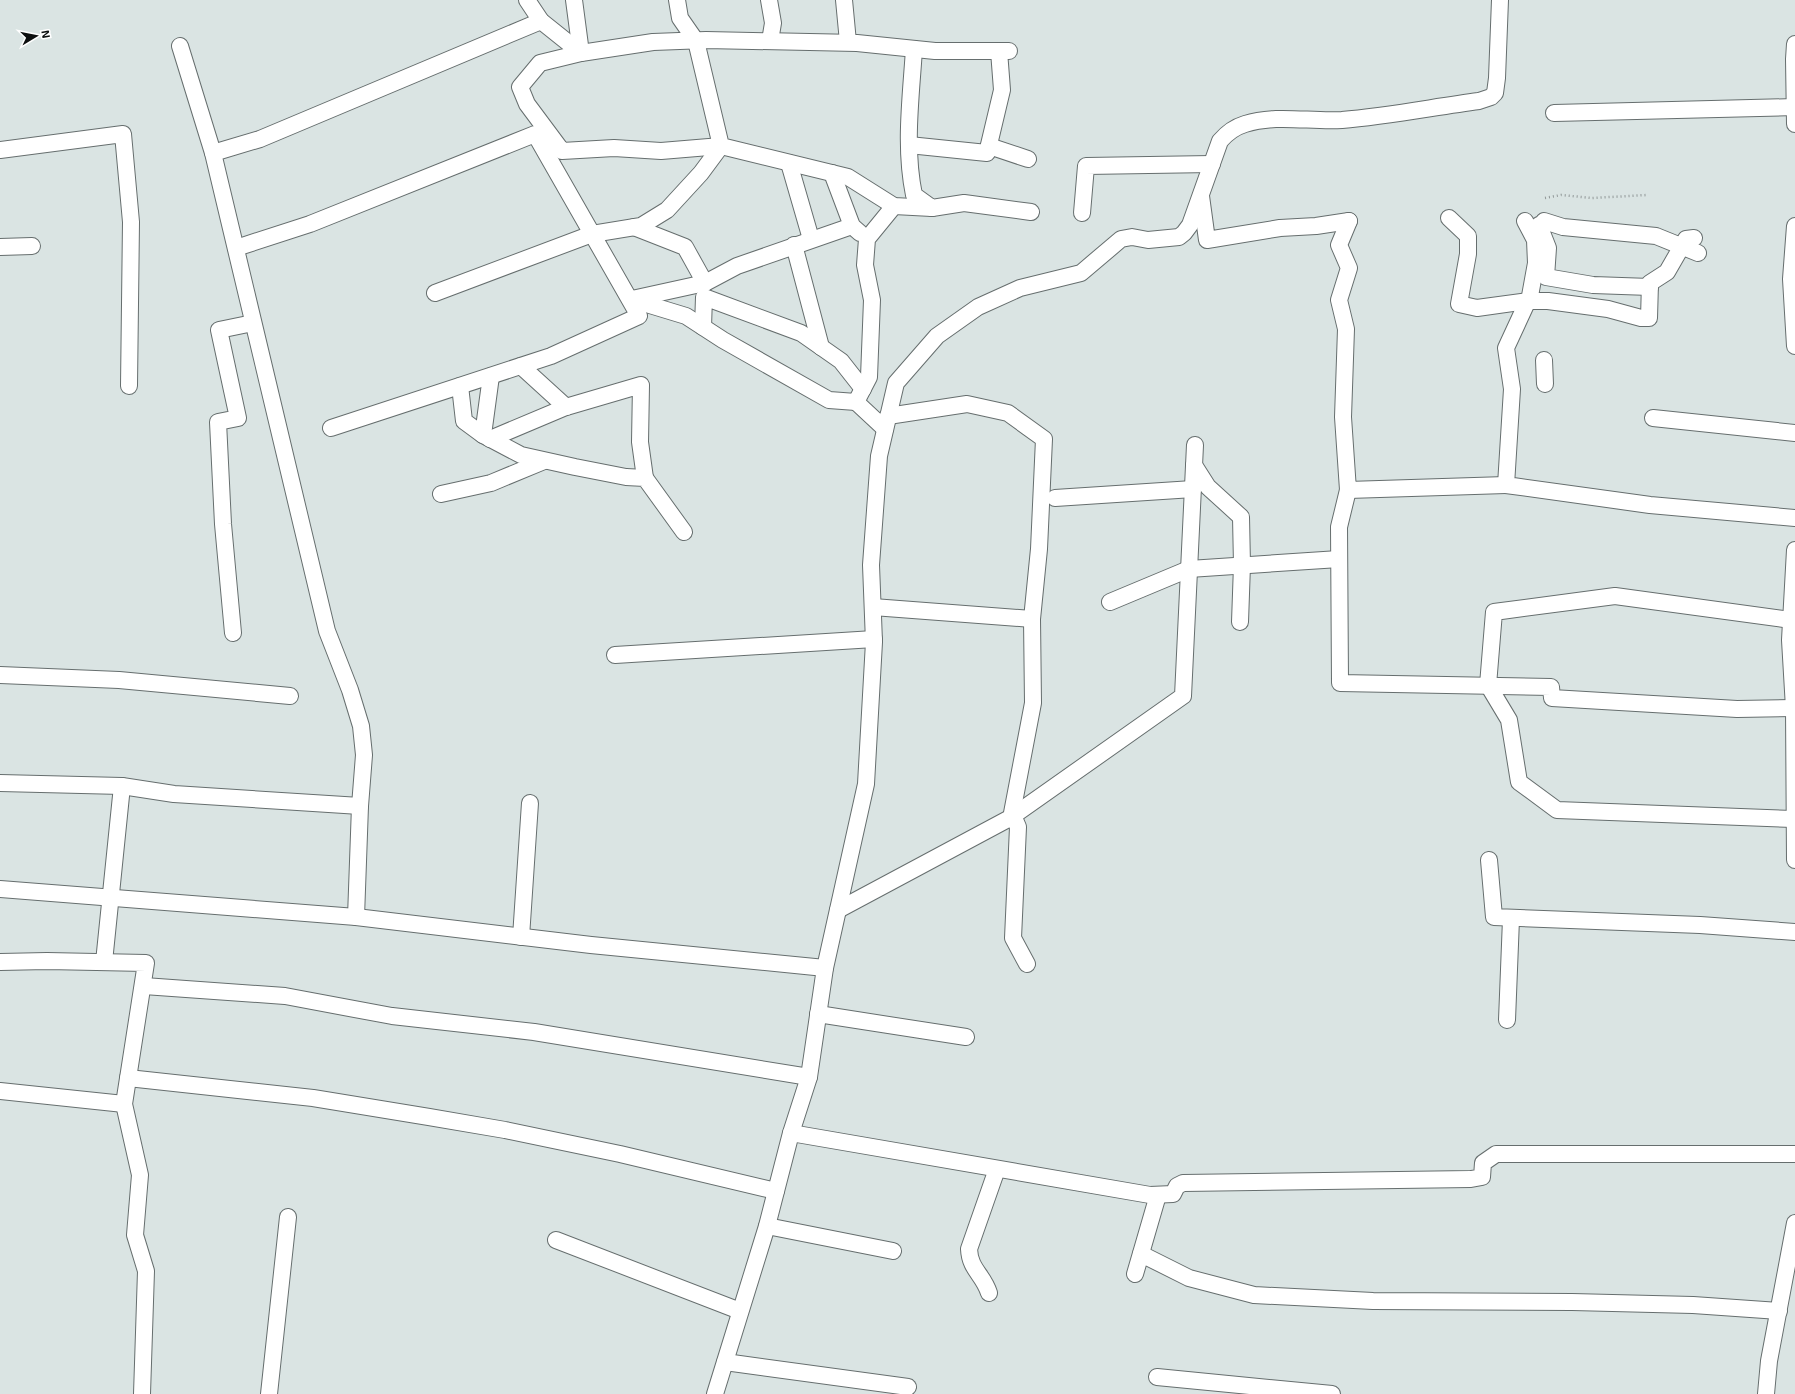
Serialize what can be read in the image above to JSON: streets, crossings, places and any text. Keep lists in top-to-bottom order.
{
  "north": "right"
}
